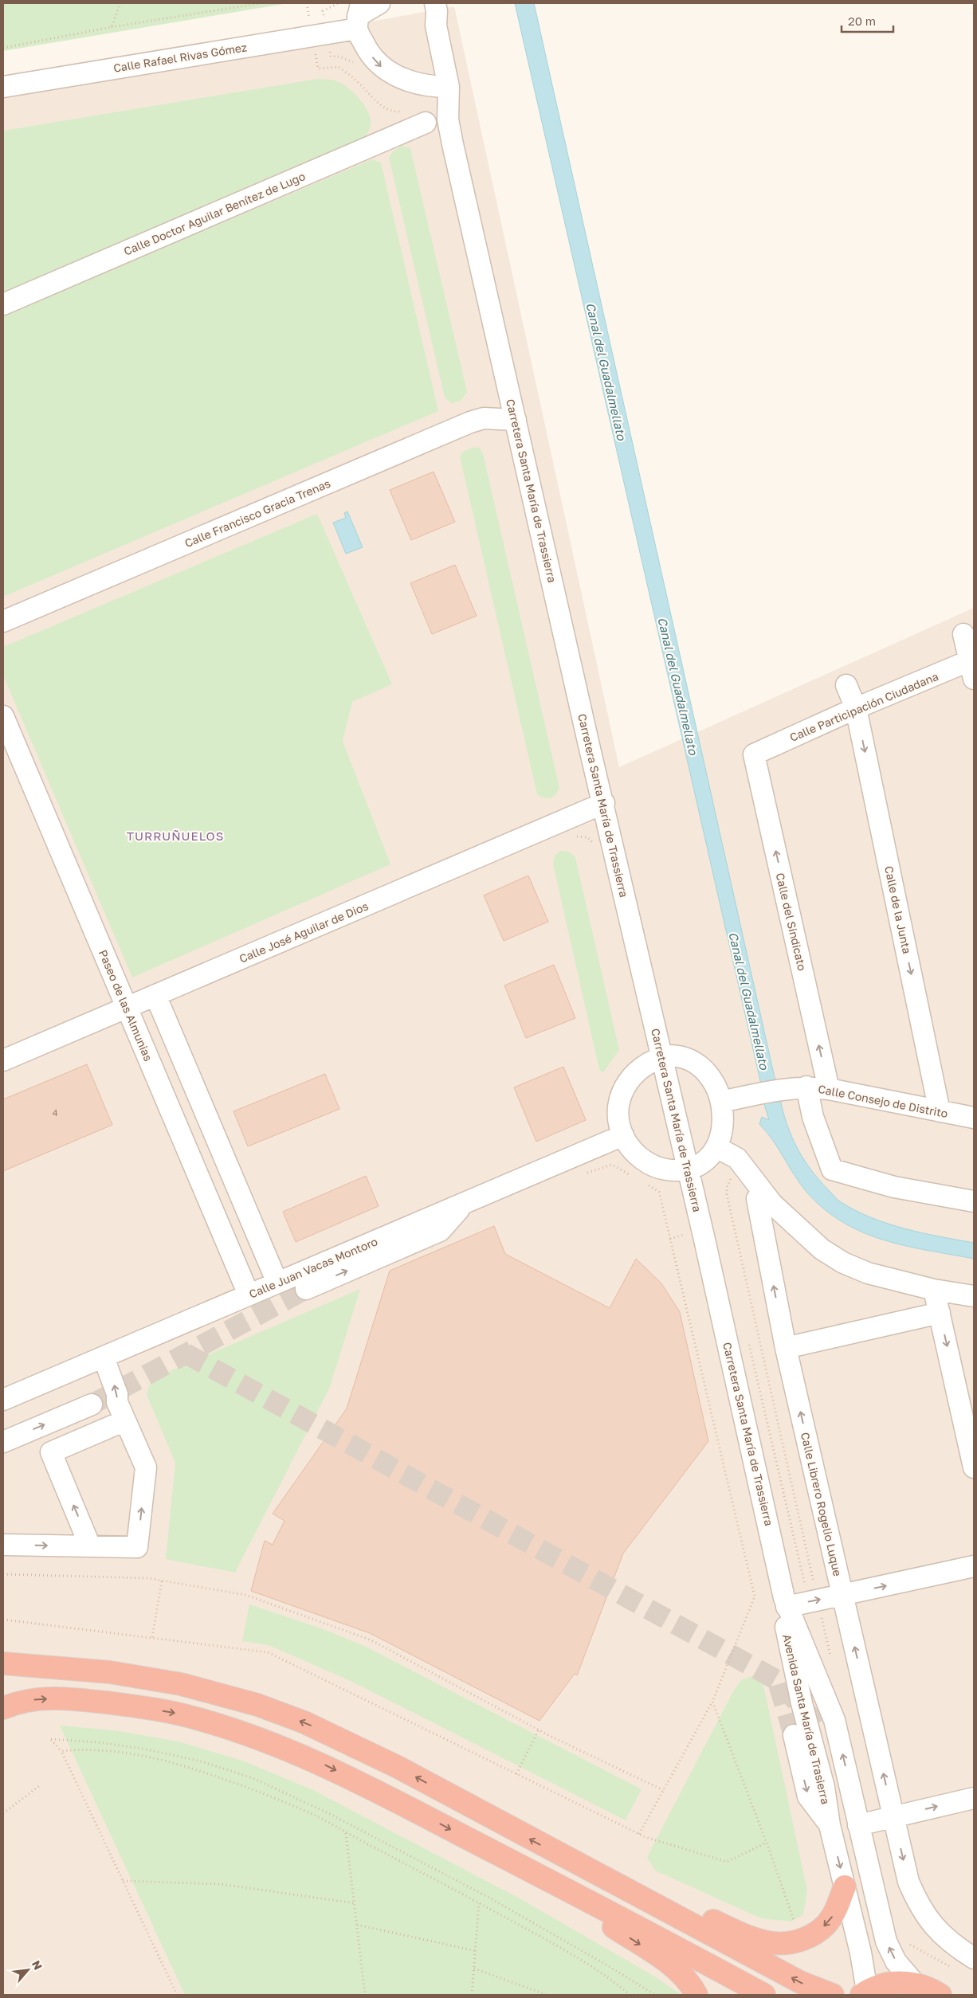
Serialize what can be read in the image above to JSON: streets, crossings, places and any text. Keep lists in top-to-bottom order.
{
  "streets": {
    "street": [
      "Calle Rafael Rivas Gómez",
      "Calle Doctor Aguilar Benítez de Lugo",
      "Carretera Santa María de Trassierra",
      "Calle Francisco Gracia Trenas",
      "Calle Participación Ciudadana",
      "Calle de la Junta",
      "Calle del Sindicato",
      "Calle José Aguilar de Dios",
      "Paseo de las Almunias",
      "Calle Consejo de Distrito",
      "Calle Juan Vacas Montoro",
      "Calle Librero Rogelio Luque",
      "Avenida Santa María de Trasierra"
    ]
  },
  "crossings": [
    ["Carretera Santa María de Trassierra", "Calle Francisco Gracia Trenas"],
    ["Carretera Santa María de Trassierra", "Calle José Aguilar de Dios"],
    ["Carretera Santa María de Trassierra", "Avenida Santa María de Trasierra"],
    ["Calle Participación Ciudadana", "Calle de la Junta"],
    ["Calle Participación Ciudadana", "Calle del Sindicato"],
    ["Calle de la Junta", "Calle Consejo de Distrito"],
    ["Calle del Sindicato", "Calle Consejo de Distrito"],
    ["Calle José Aguilar de Dios", "Paseo de las Almunias"],
    ["Paseo de las Almunias", "Calle Juan Vacas Montoro"]
  ],
  "one_way": ["Calle de la Junta", "Calle del Sindicato"],
  "districts": ["TURRUÑUELOS"],
  "water": ["Canal del Guadalmellato"],
  "house_numbers": ["4"],
  "scale_bar": "20 m",
  "north": "top right"
}
